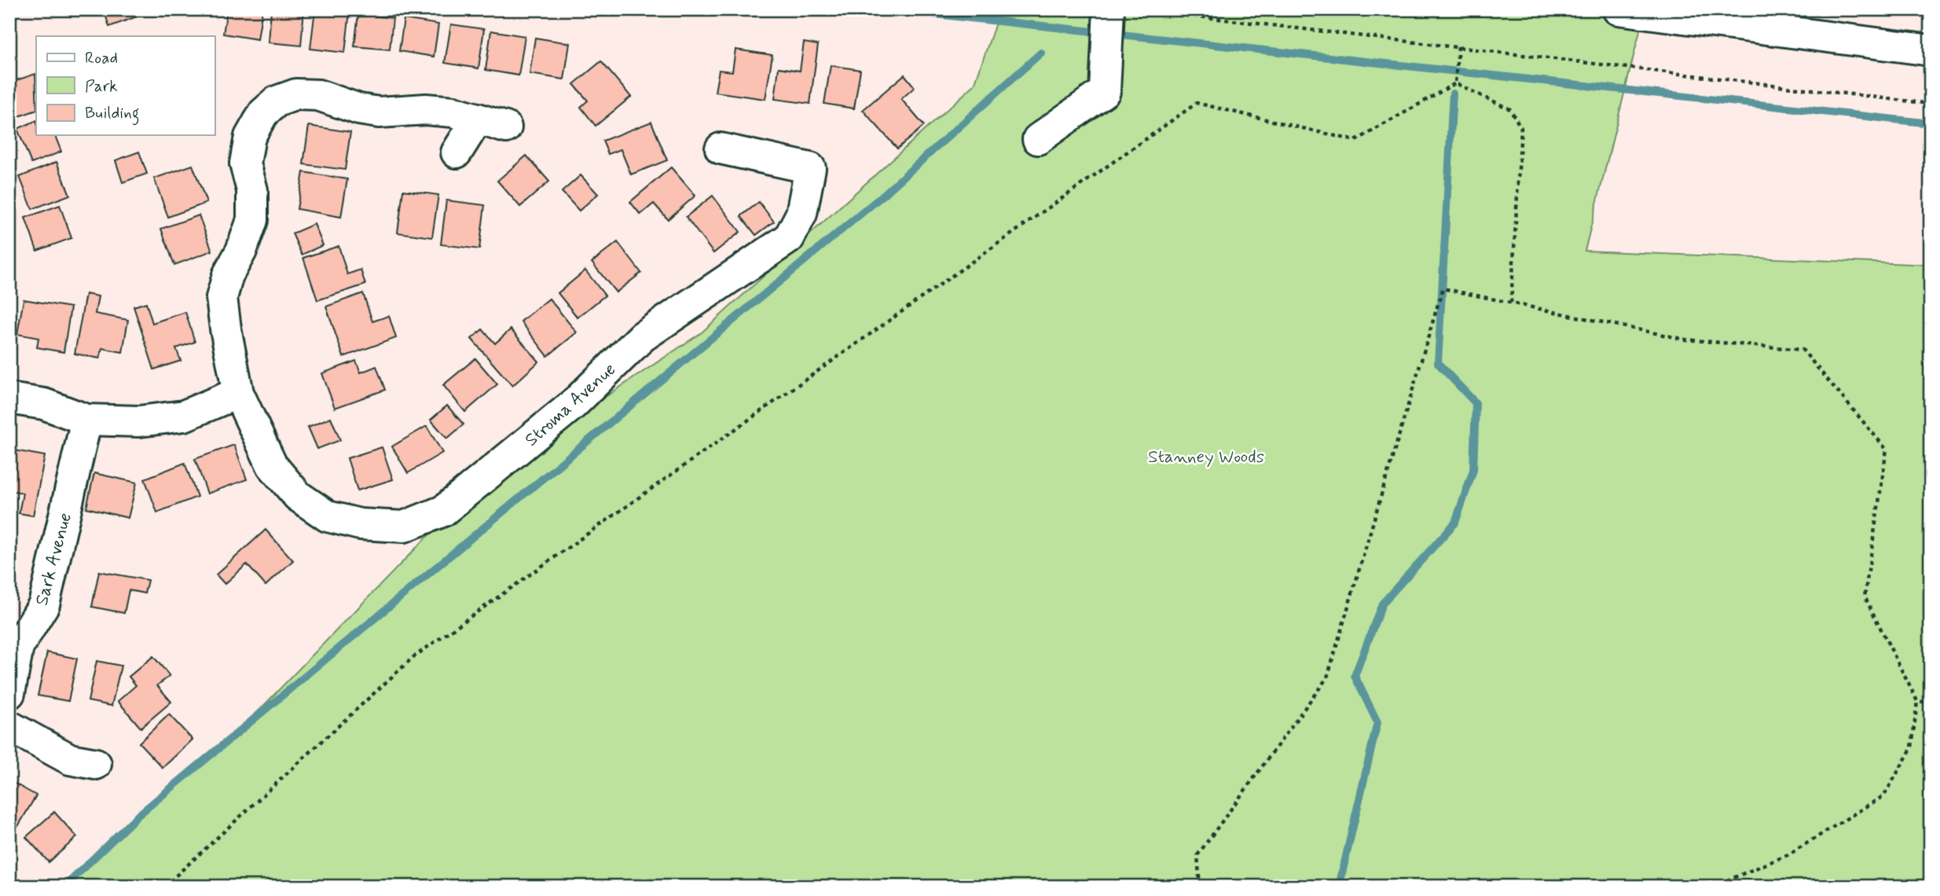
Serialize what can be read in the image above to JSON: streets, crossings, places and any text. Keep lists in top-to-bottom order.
{
  "streets": {
    "street": ["Stroma Avenue", "Sark Avenue"]
  },
  "parks": ["Stanney Woods"],
  "legend": ["Road", "Park", "Building"]
}
